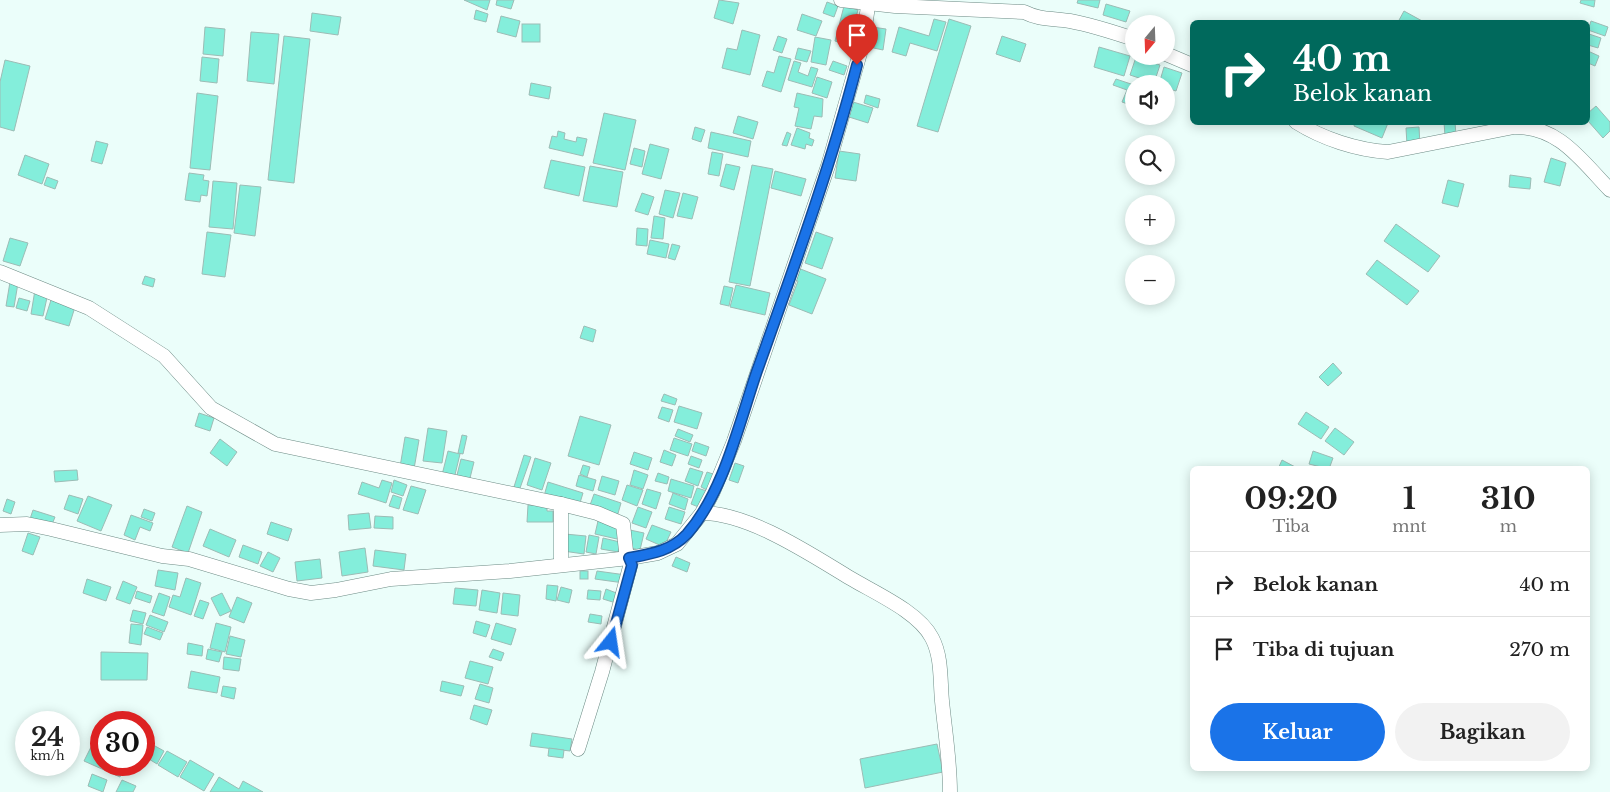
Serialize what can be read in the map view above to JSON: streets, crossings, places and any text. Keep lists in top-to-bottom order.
{
  "north": "bottom",
  "page": {
    "map_buttons": ["+", "−"],
    "turn": ["40 m", "Belok kanan"],
    "eta": [
      "09:20",
      "Tiba",
      "1",
      "mnt",
      "310",
      "m"
    ],
    "list": [
      {
        "name": "Belok kanan",
        "value": "40 m"
      },
      {
        "name": "Tiba di tujuan",
        "value": "270 m"
      }
    ],
    "buttons": ["Keluar", "Bagikan"],
    "speed": "24 km/h",
    "limit": "30"
  }
}
